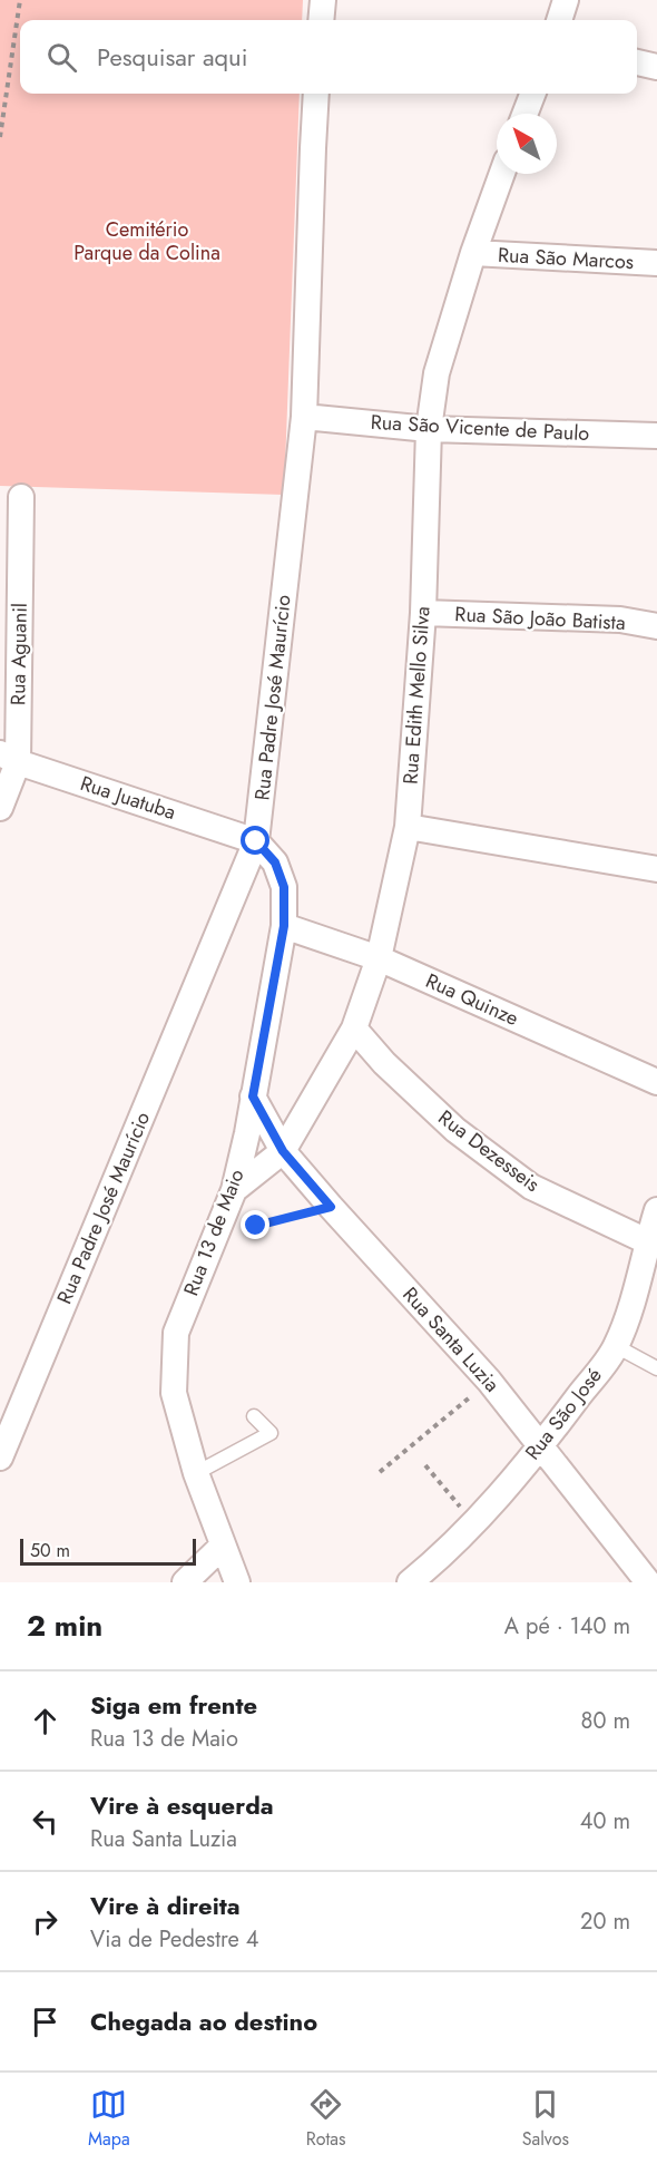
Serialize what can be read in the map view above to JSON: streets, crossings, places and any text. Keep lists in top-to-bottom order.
{
  "streets": {
    "street": [
      "Rua São Marcos",
      "Rua São Vicente de Paulo",
      "Rua São João Batista",
      "Rua Aguanil",
      "Rua Edith Mello Silva",
      "Rua Padre José Maurício",
      "Rua Juatuba",
      "Rua Quinze",
      "Rua Dezesseis",
      "Rua 13 de Maio",
      "Rua Santa Luzia",
      "Rua São José"
    ]
  },
  "crossings": [
    ["Rua São Marcos", "Rua Edith Mello Silva"],
    ["Rua São Vicente de Paulo", "Rua Edith Mello Silva"],
    ["Rua São Vicente de Paulo", "Rua Padre José Maurício"],
    ["Rua São João Batista", "Rua Edith Mello Silva"],
    ["Rua Aguanil", "Rua Juatuba"],
    ["Rua Edith Mello Silva", "Rua Quinze"],
    ["Rua Edith Mello Silva", "Rua Dezesseis"],
    ["Rua Edith Mello Silva", "Rua 13 de Maio"],
    ["Rua Edith Mello Silva", "Rua Santa Luzia"],
    ["Rua Padre José Maurício", "Rua Juatuba"],
    ["Rua Padre José Maurício", "Rua 13 de Maio"],
    ["Rua Juatuba", "Rua 13 de Maio"],
    ["Rua Quinze", "Rua 13 de Maio"],
    ["Rua Dezesseis", "Rua São José"],
    ["Rua 13 de Maio", "Rua Santa Luzia"],
    ["Rua Santa Luzia", "Rua São José"]
  ],
  "parks": ["Cemitério Parque da Colina"],
  "scale_bar": "50 m",
  "north": "top left",
  "page": {
    "search": "Pesquisar aqui",
    "scale": "50 m",
    "heading": ["2 min", "A pé · 140 m"],
    "list": [
      ["Siga em frente", "Rua 13 de Maio", "80 m"],
      ["Vire à esquerda", "Rua Santa Luzia", "40 m"],
      ["Vire à direita", "Via de Pedestre 4", "20 m"],
      "Chegada ao destino"
    ],
    "nav": ["Mapa", "Rotas", "Salvos"]
  }
}
